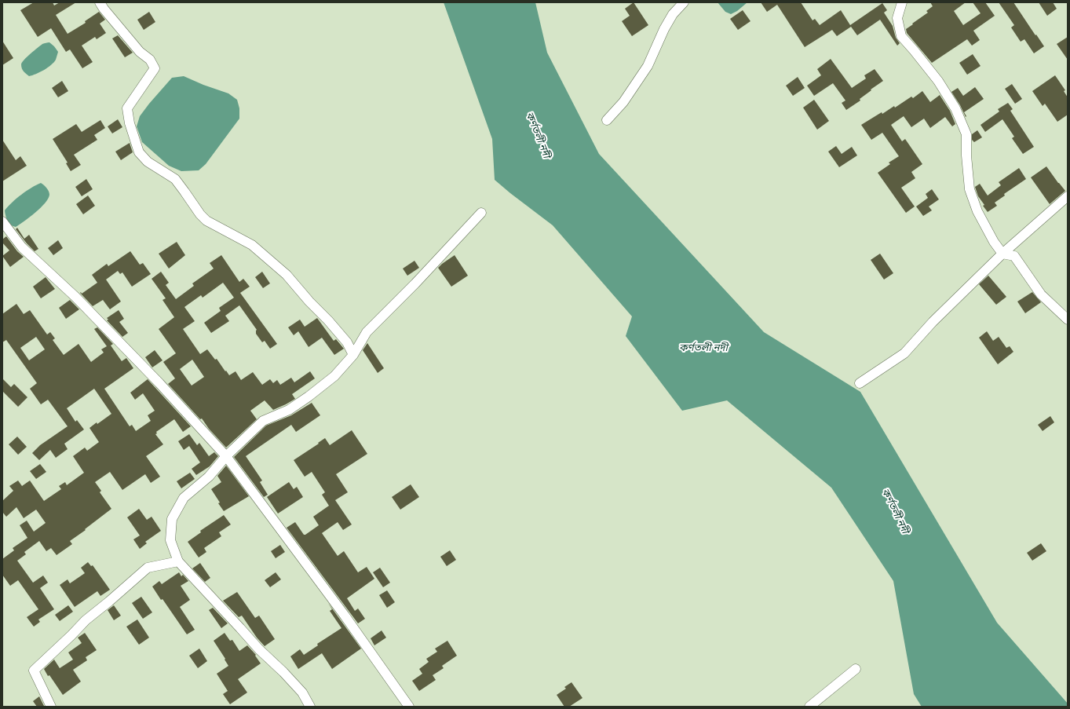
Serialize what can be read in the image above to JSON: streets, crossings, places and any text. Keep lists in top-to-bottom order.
{
  "water": ["কর্ণতলী নদী"]
}
